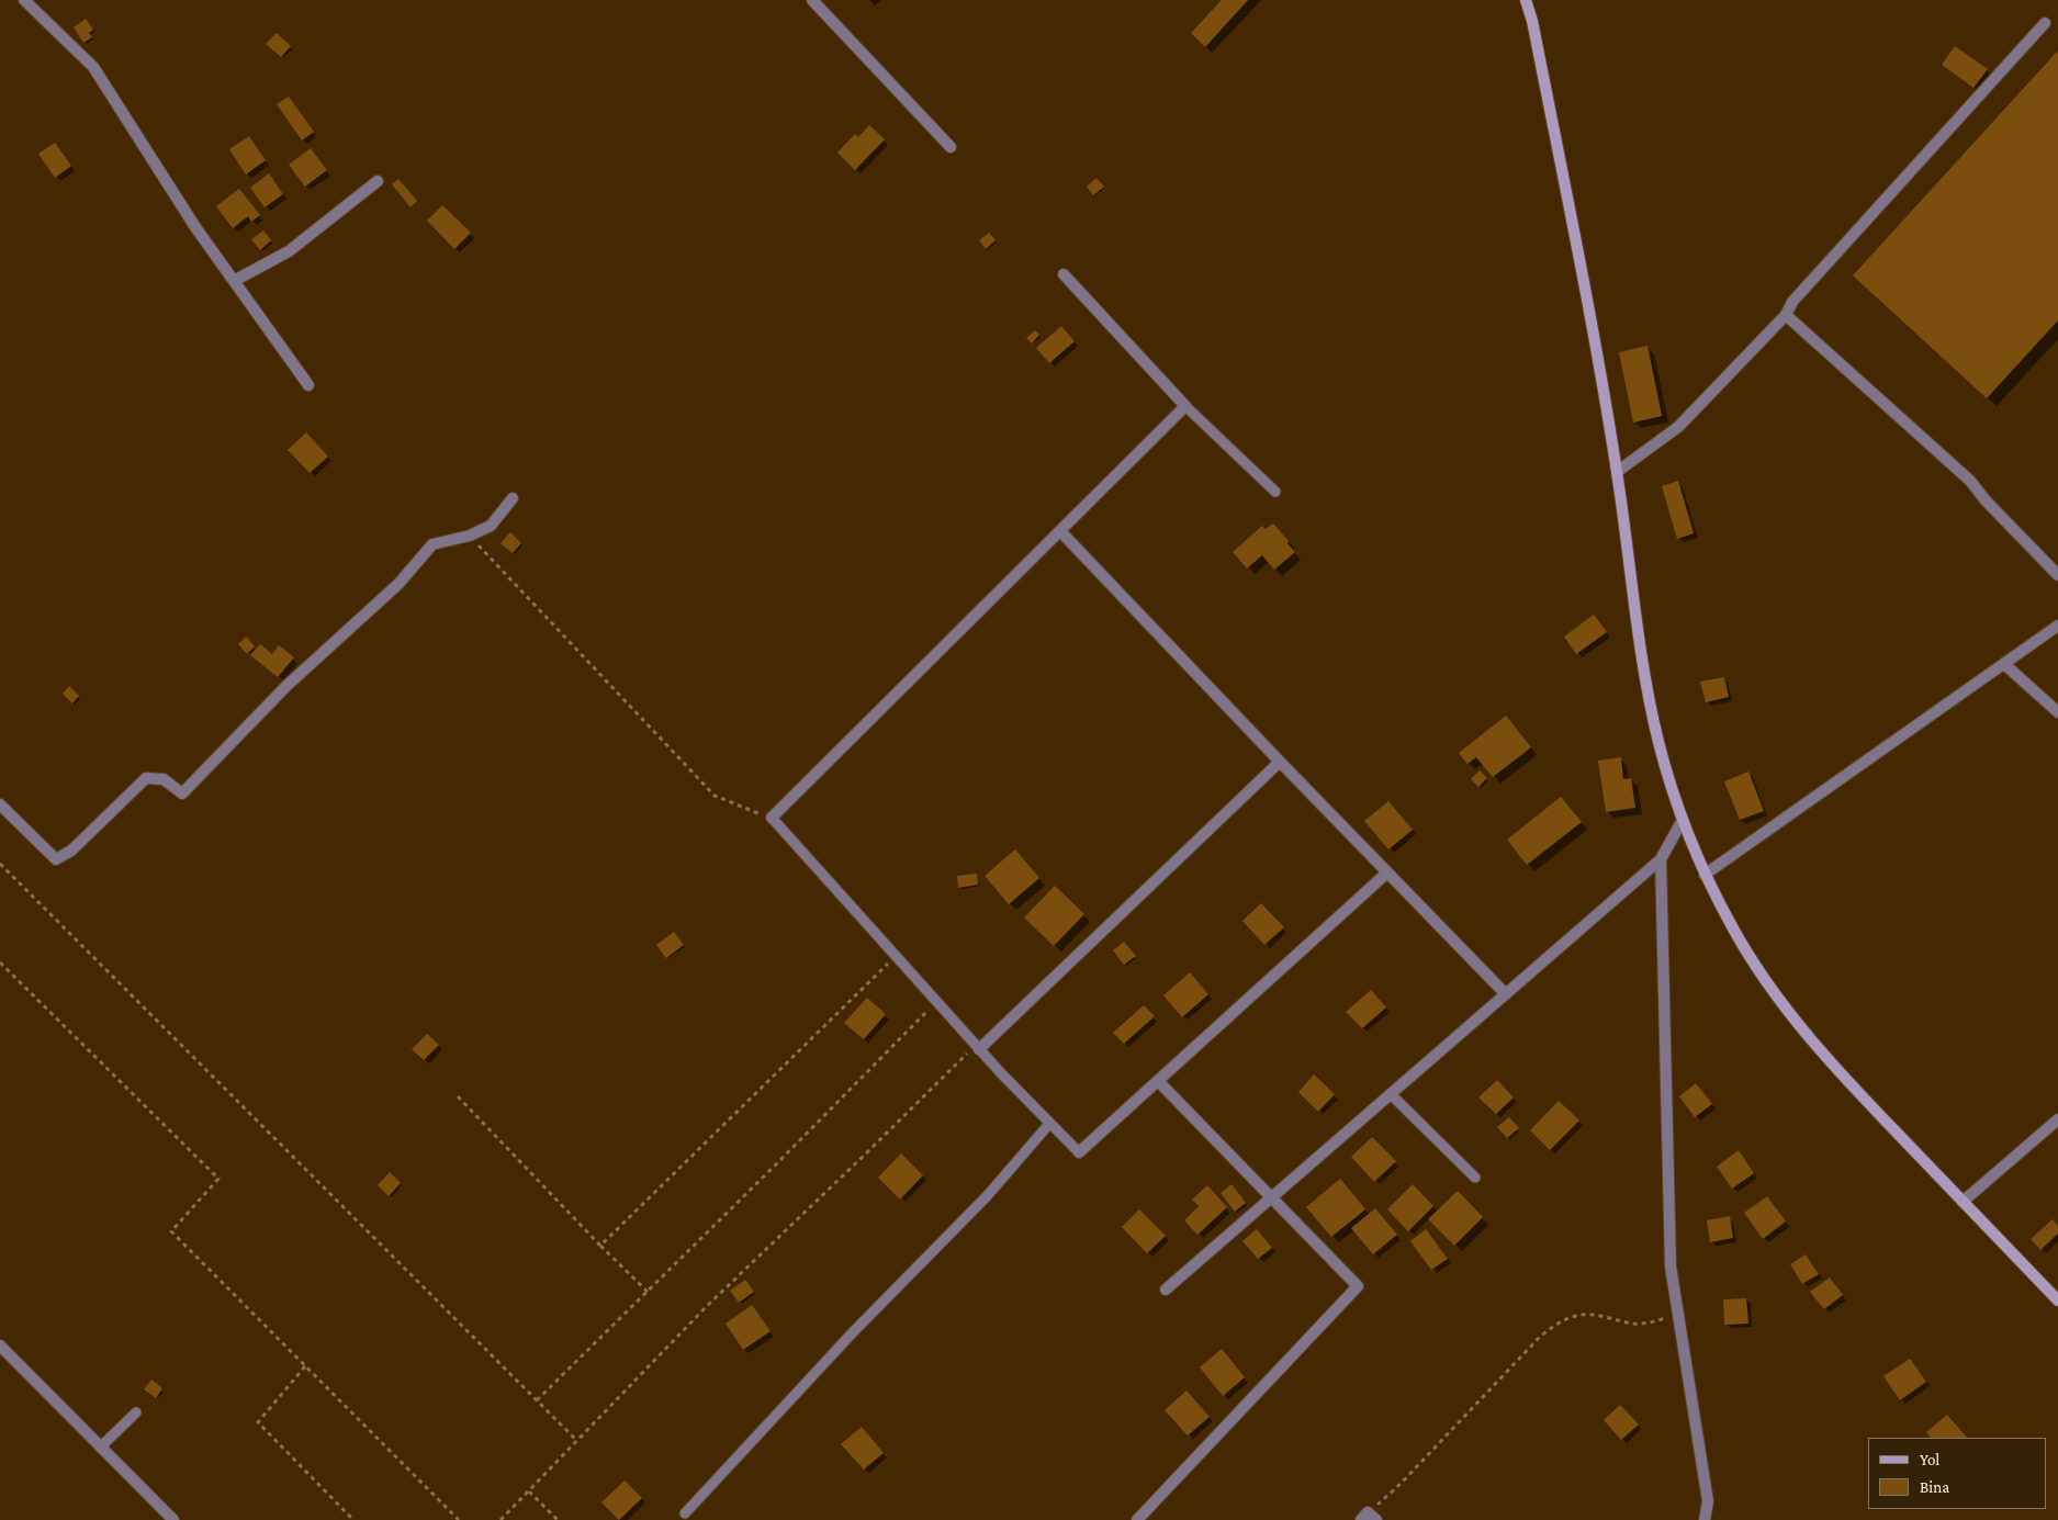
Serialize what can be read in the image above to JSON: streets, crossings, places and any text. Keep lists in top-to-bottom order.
{
  "legend": ["Yol", "Bina"]
}
